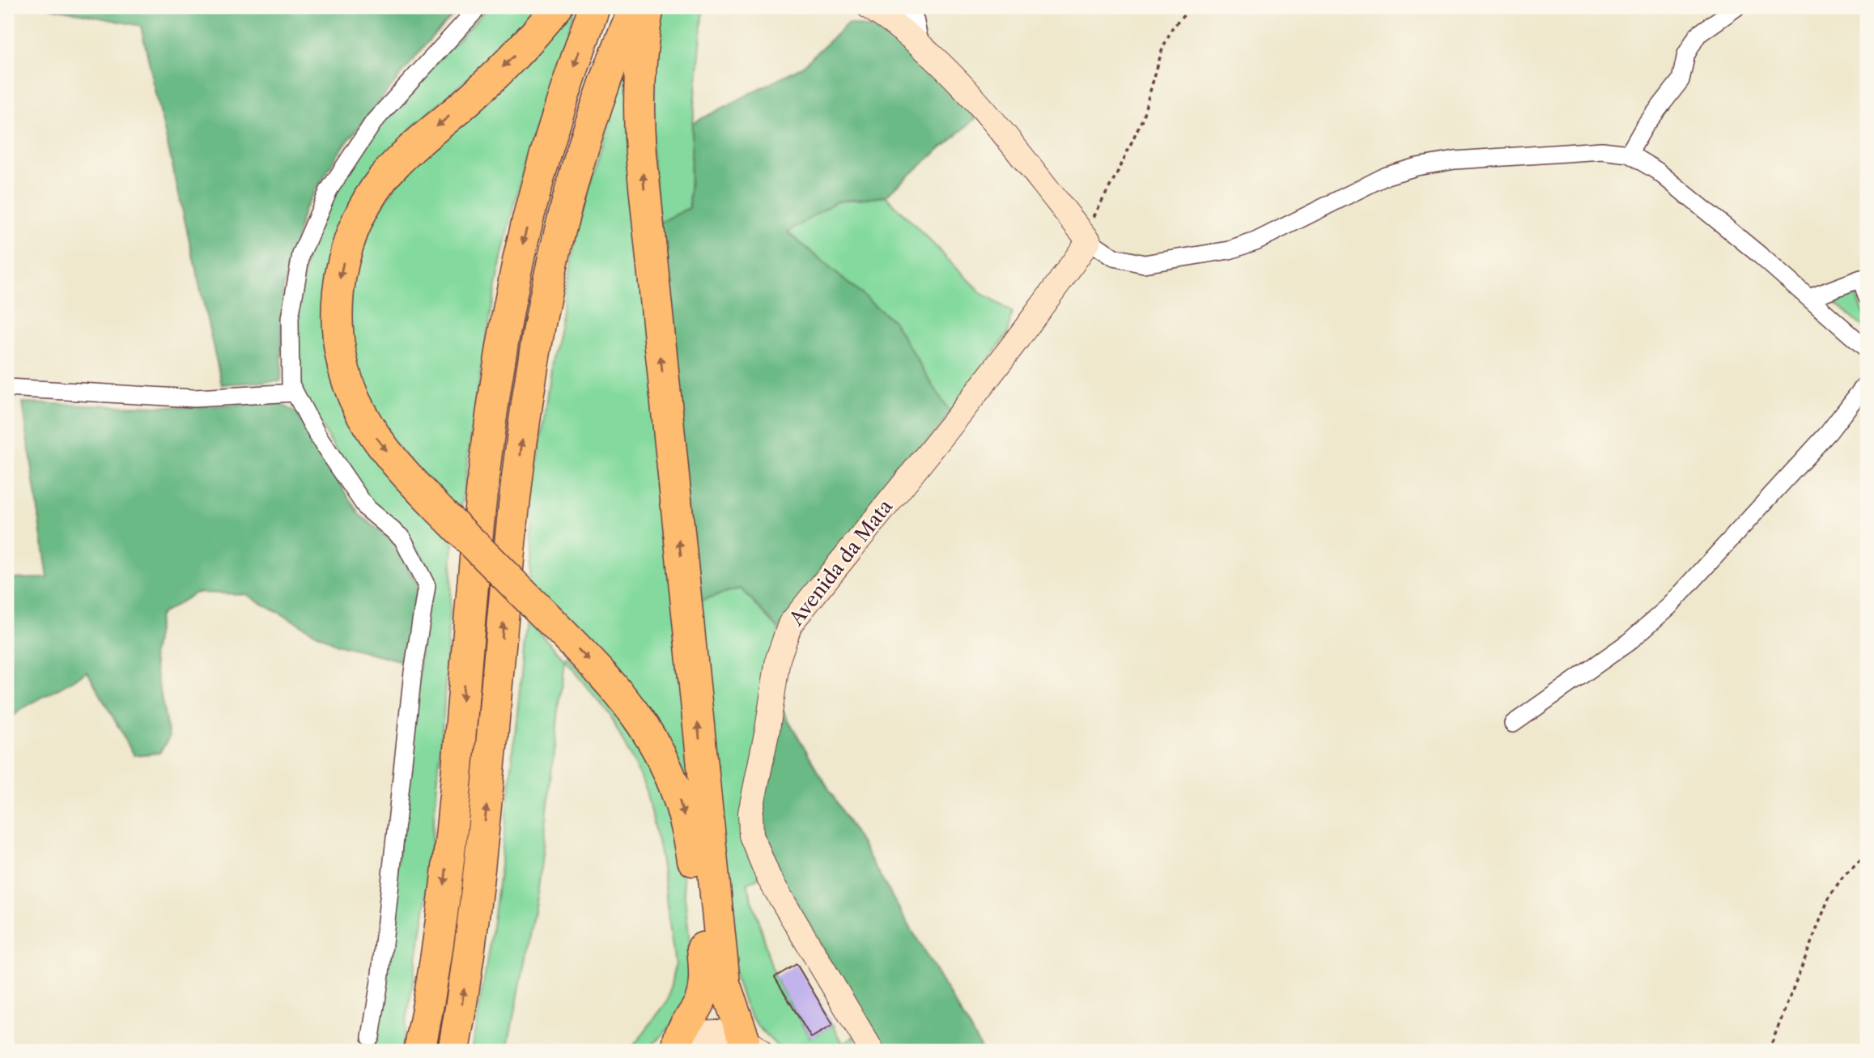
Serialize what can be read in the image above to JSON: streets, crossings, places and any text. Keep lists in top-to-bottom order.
{
  "streets": {
    "street": ["Avenida da Mata"]
  }
}
